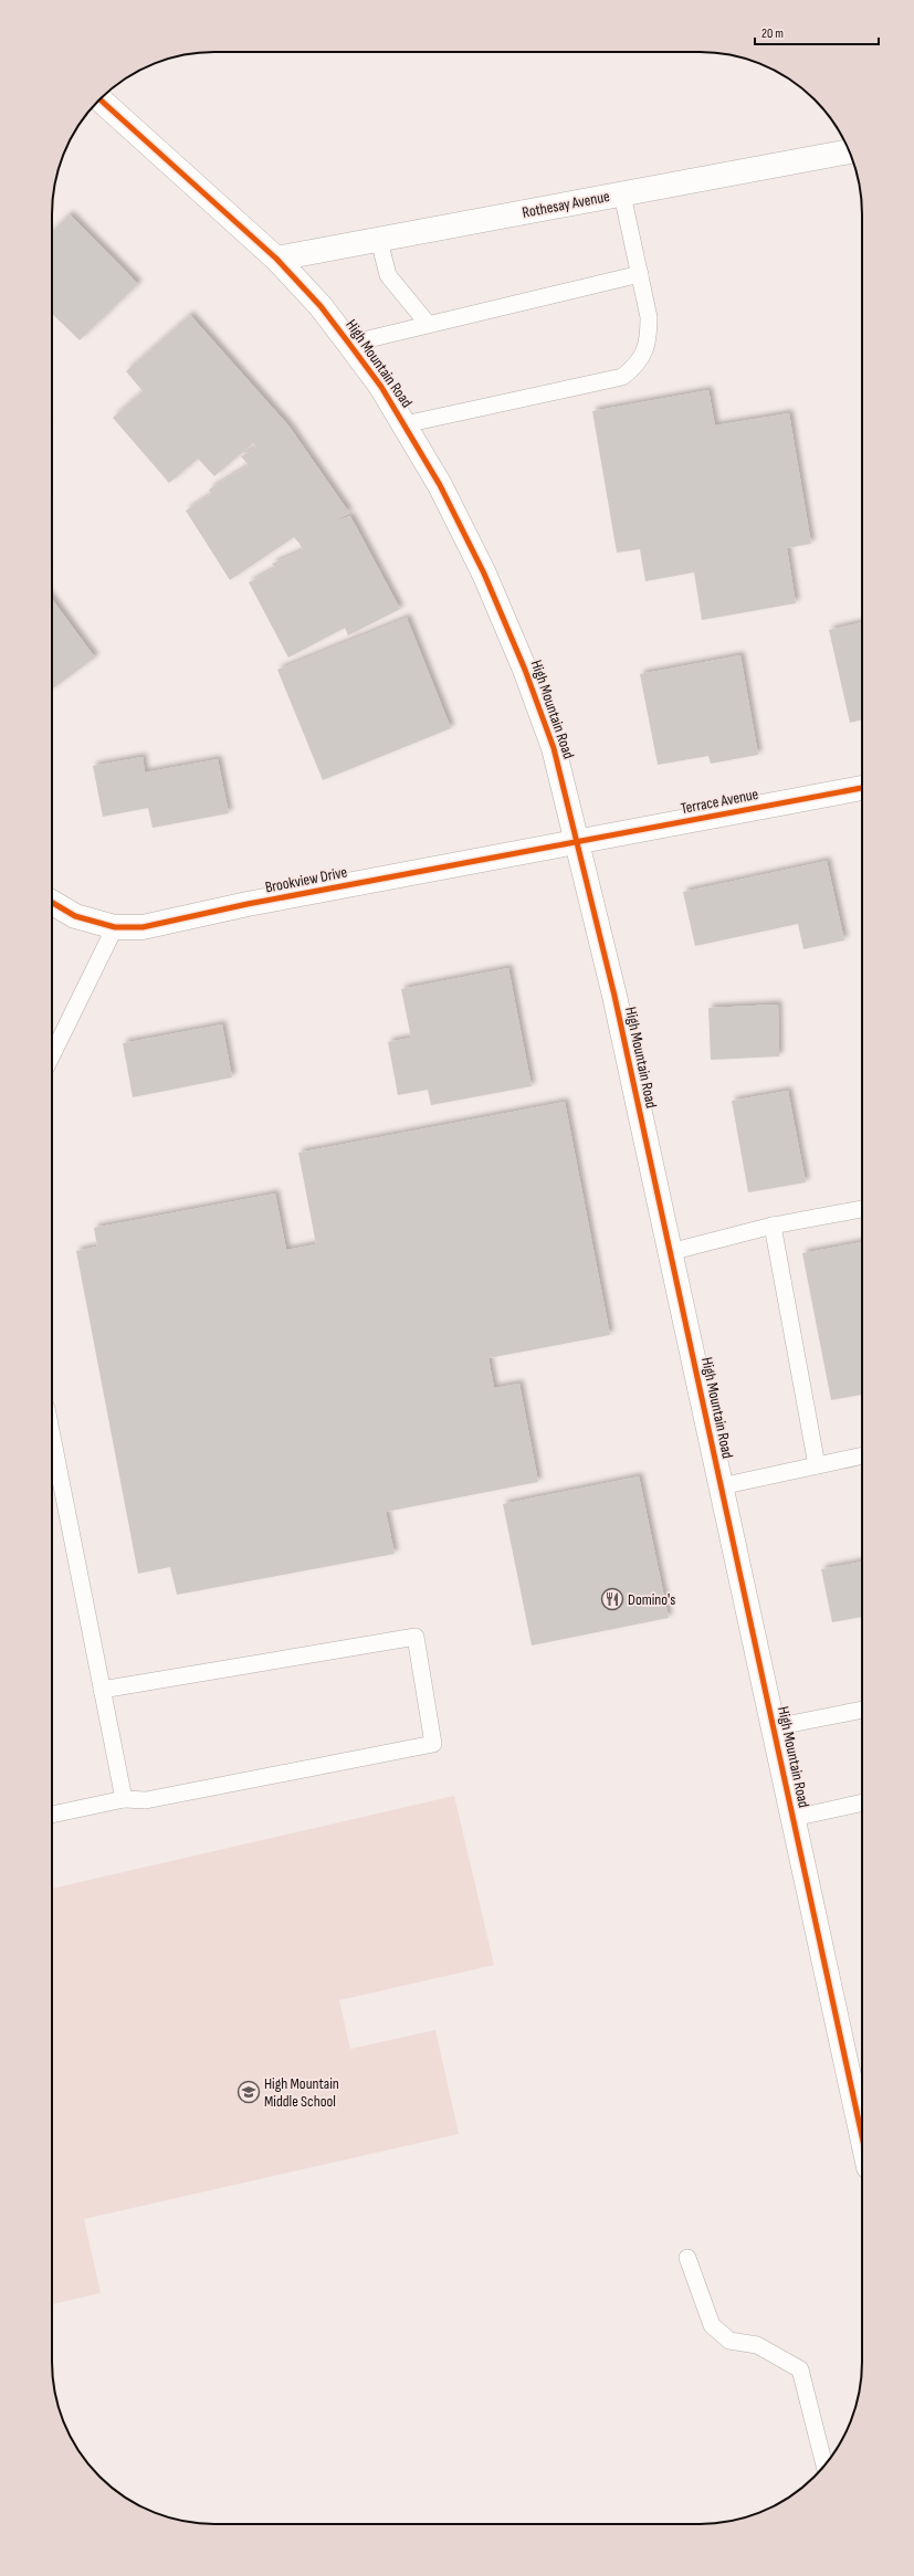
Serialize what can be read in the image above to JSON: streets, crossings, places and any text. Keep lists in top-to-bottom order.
{
  "streets": {
    "street": [
      "Rothesay Avenue",
      "High Mountain Road",
      "Terrace Avenue",
      "Brookview Drive"
    ]
  },
  "crossings": [
    ["Rothesay Avenue", "High Mountain Road"],
    ["High Mountain Road", "Terrace Avenue"],
    ["High Mountain Road", "Brookview Drive"],
    ["Terrace Avenue", "Brookview Drive"]
  ],
  "places": {
    "restaurant": ["Domino's"],
    "school or university": ["High Mountain Middle School"]
  },
  "scale_bar": "20 m"
}
